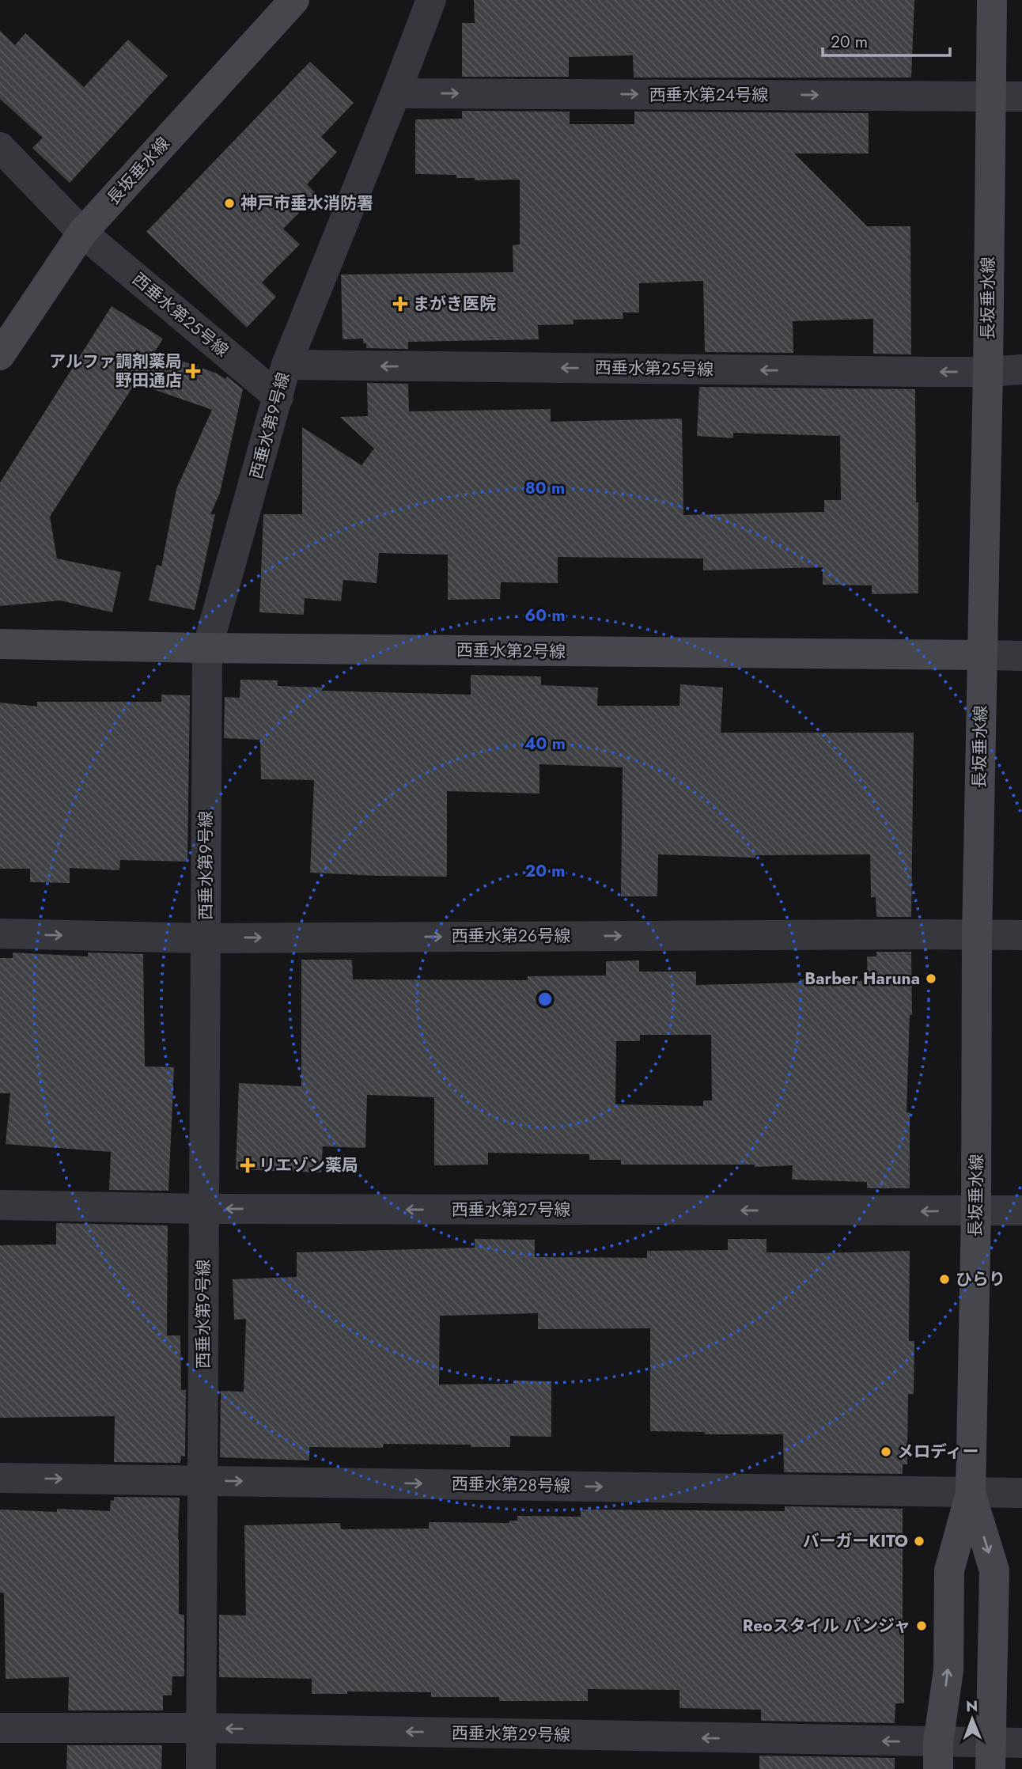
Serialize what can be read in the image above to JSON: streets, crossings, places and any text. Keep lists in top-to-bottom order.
{
  "streets": {
    "main road": ["長坂垂水線", "西垂水第２号線"],
    "street": [
      "西垂水第２４号線",
      "西垂水第２５号線",
      "西垂水第９号線",
      "西垂水第２６号線",
      "西垂水第２７号線",
      "西垂水第２８号線",
      "西垂水第２９号線"
    ]
  },
  "crossings": [
    ["西垂水第２４号線", "長坂垂水線"],
    ["西垂水第２４号線", "西垂水第９号線"],
    ["長坂垂水線", "西垂水第２５号線"],
    ["長坂垂水線", "西垂水第２号線"],
    ["長坂垂水線", "西垂水第２６号線"],
    ["長坂垂水線", "西垂水第２７号線"],
    ["長坂垂水線", "西垂水第２８号線"],
    ["長坂垂水線", "西垂水第２９号線"],
    ["西垂水第２５号線", "西垂水第９号線"],
    ["西垂水第９号線", "西垂水第２号線"],
    ["西垂水第９号線", "西垂水第２６号線"],
    ["西垂水第９号線", "西垂水第２７号線"],
    ["西垂水第９号線", "西垂水第２８号線"],
    ["西垂水第９号線", "西垂水第２９号線"]
  ],
  "one_way": [
    "西垂水第２４号線",
    "西垂水第２５号線",
    "西垂水第２６号線",
    "西垂水第２７号線",
    "西垂水第２８号線",
    "西垂水第２９号線"
  ],
  "places": {
    "other": [
      "神戸市垂水消防署",
      "Barber Haruna",
      "ひらり",
      "メロディー",
      "バーガーKITO",
      "Reoスタイル パンジャ"
    ],
    "health": ["まがき医院", "アルファ調剤薬局 野田通店", "リエゾン薬局"]
  },
  "scale_bar": "20 m",
  "north": "top",
  "rings": [
    "80 m",
    "60 m",
    "40 m",
    "20 m"
  ]
}
